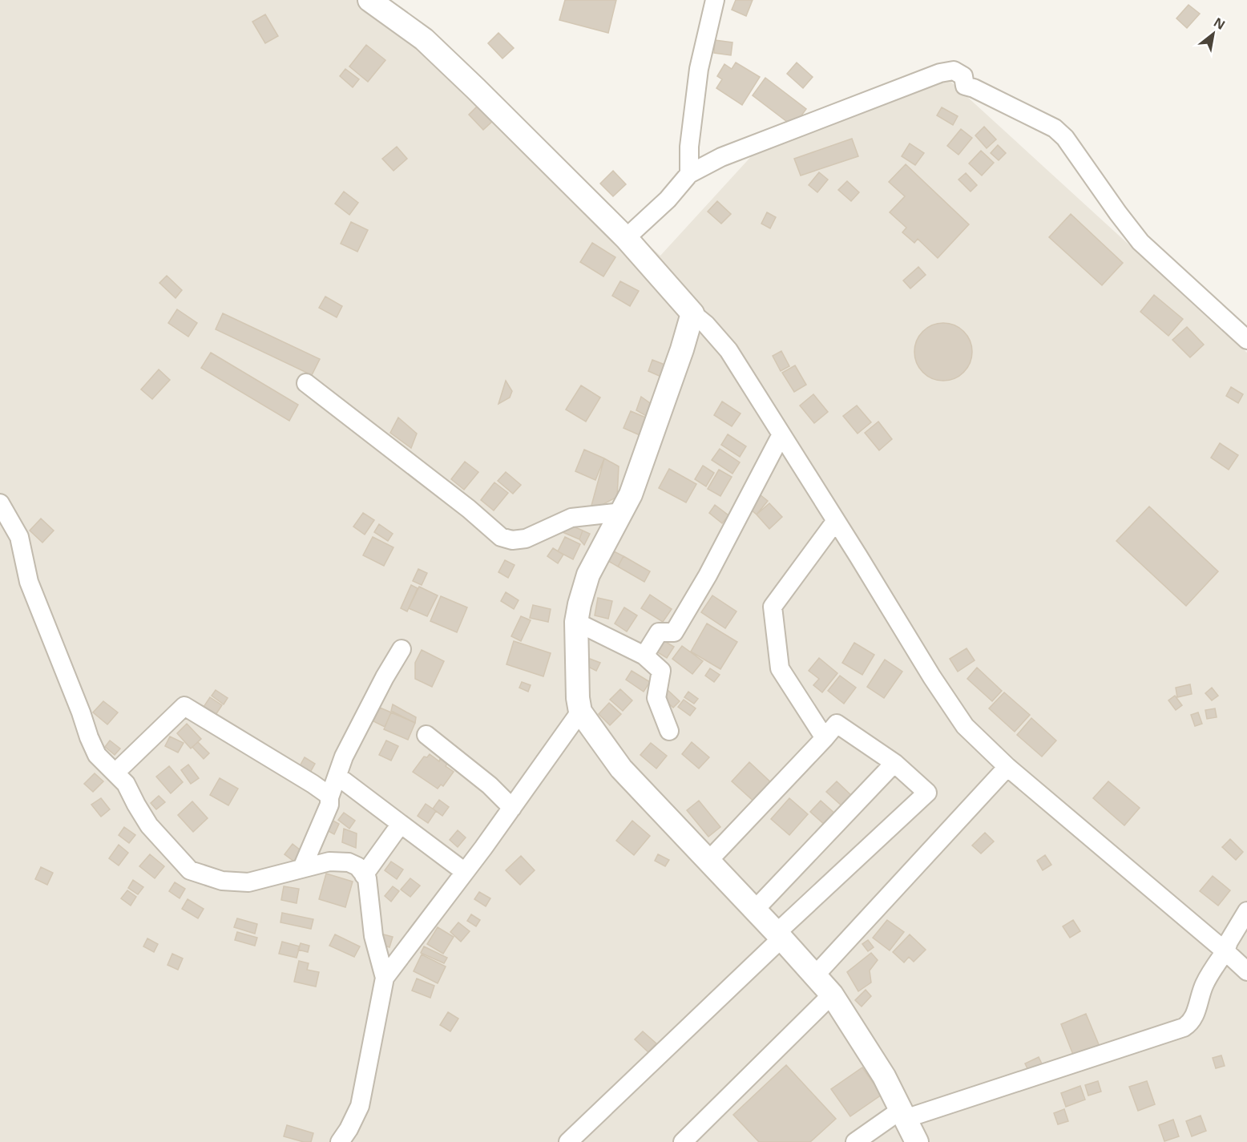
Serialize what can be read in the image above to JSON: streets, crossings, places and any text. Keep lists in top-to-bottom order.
{
  "north": "top right"
}
